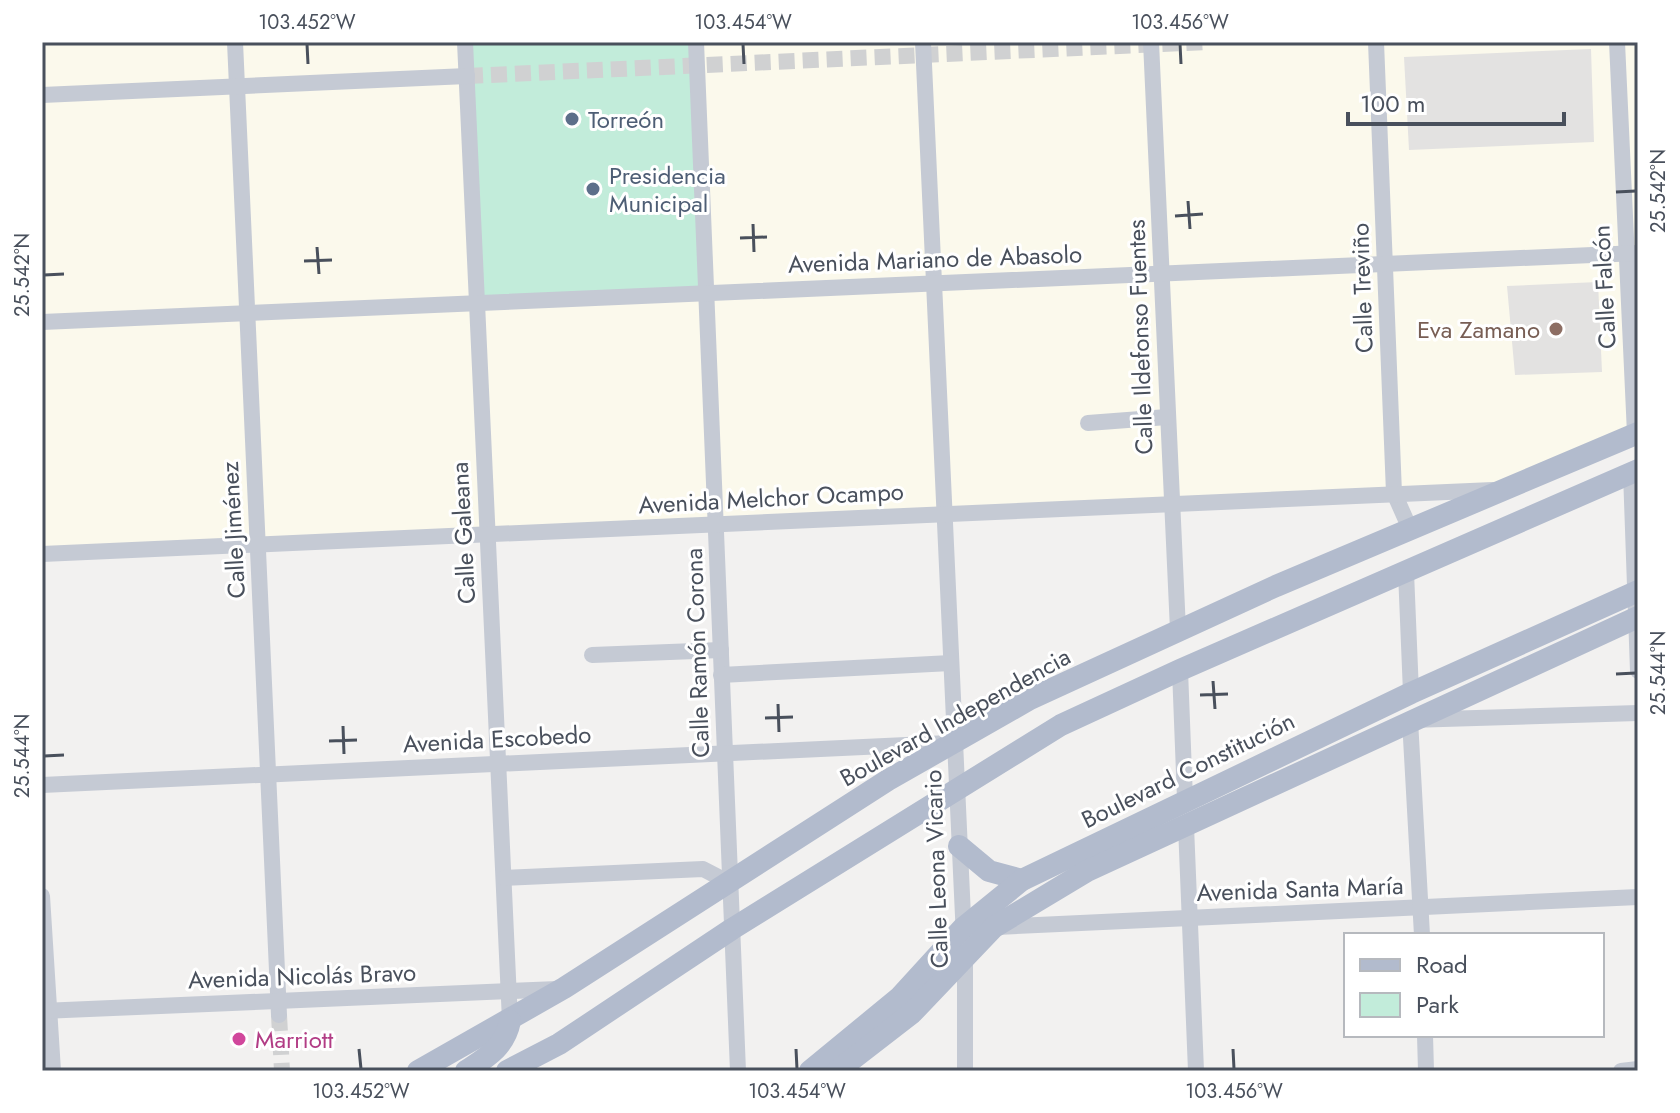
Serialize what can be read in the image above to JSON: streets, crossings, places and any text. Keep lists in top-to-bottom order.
{
  "streets": {
    "main road": ["Boulevard Independencia", "Boulevard Constitución"],
    "street": [
      "Avenida Mariano de Abasolo",
      "Calle Falcón",
      "Calle Treviño",
      "Calle Ildefonso Fuentes",
      "Avenida Melchor Ocampo",
      "Calle Jiménez",
      "Calle Galeana",
      "Calle Ramón Corona",
      "Avenida Escobedo",
      "Calle Leona Vicario",
      "Avenida Santa María",
      "Avenida Nicolás Bravo"
    ]
  },
  "crossings": [
    ["Avenida Mariano de Abasolo", "Calle Falcón"],
    ["Avenida Mariano de Abasolo", "Calle Treviño"],
    ["Avenida Mariano de Abasolo", "Calle Ildefonso Fuentes"],
    ["Avenida Mariano de Abasolo", "Calle Jiménez"],
    ["Avenida Mariano de Abasolo", "Calle Galeana"],
    ["Avenida Mariano de Abasolo", "Calle Ramón Corona"],
    ["Avenida Mariano de Abasolo", "Calle Leona Vicario"],
    ["Calle Falcón", "Boulevard Independencia"],
    ["Calle Treviño", "Avenida Melchor Ocampo"],
    ["Calle Treviño", "Boulevard Independencia"],
    ["Calle Ildefonso Fuentes", "Avenida Melchor Ocampo"],
    ["Calle Ildefonso Fuentes", "Boulevard Independencia"],
    ["Avenida Melchor Ocampo", "Calle Jiménez"],
    ["Avenida Melchor Ocampo", "Calle Galeana"],
    ["Avenida Melchor Ocampo", "Calle Ramón Corona"],
    ["Avenida Melchor Ocampo", "Boulevard Independencia"],
    ["Avenida Melchor Ocampo", "Calle Leona Vicario"],
    ["Calle Jiménez", "Avenida Escobedo"],
    ["Calle Jiménez", "Avenida Nicolás Bravo"],
    ["Calle Galeana", "Boulevard Independencia"],
    ["Calle Galeana", "Avenida Escobedo"],
    ["Calle Galeana", "Avenida Nicolás Bravo"],
    ["Calle Ramón Corona", "Boulevard Independencia"],
    ["Calle Ramón Corona", "Avenida Escobedo"],
    ["Boulevard Independencia", "Avenida Escobedo"],
    ["Boulevard Independencia", "Calle Leona Vicario"],
    ["Boulevard Independencia", "Avenida Nicolás Bravo"],
    ["Avenida Escobedo", "Calle Leona Vicario"],
    ["Boulevard Constitución", "Calle Leona Vicario"],
    ["Boulevard Constitución", "Avenida Santa María"],
    ["Calle Leona Vicario", "Avenida Santa María"]
  ],
  "places": [
    "Torreón",
    "Presidencia Municipal",
    "Eva Zamano",
    "Marriott"
  ],
  "legend": ["Road", "Park"],
  "scale_bar": "100 m",
  "coordinates": [
    "103.452°W",
    "103.454°W",
    "103.456°W",
    "25.542°N",
    "25.544°N"
  ]
}
